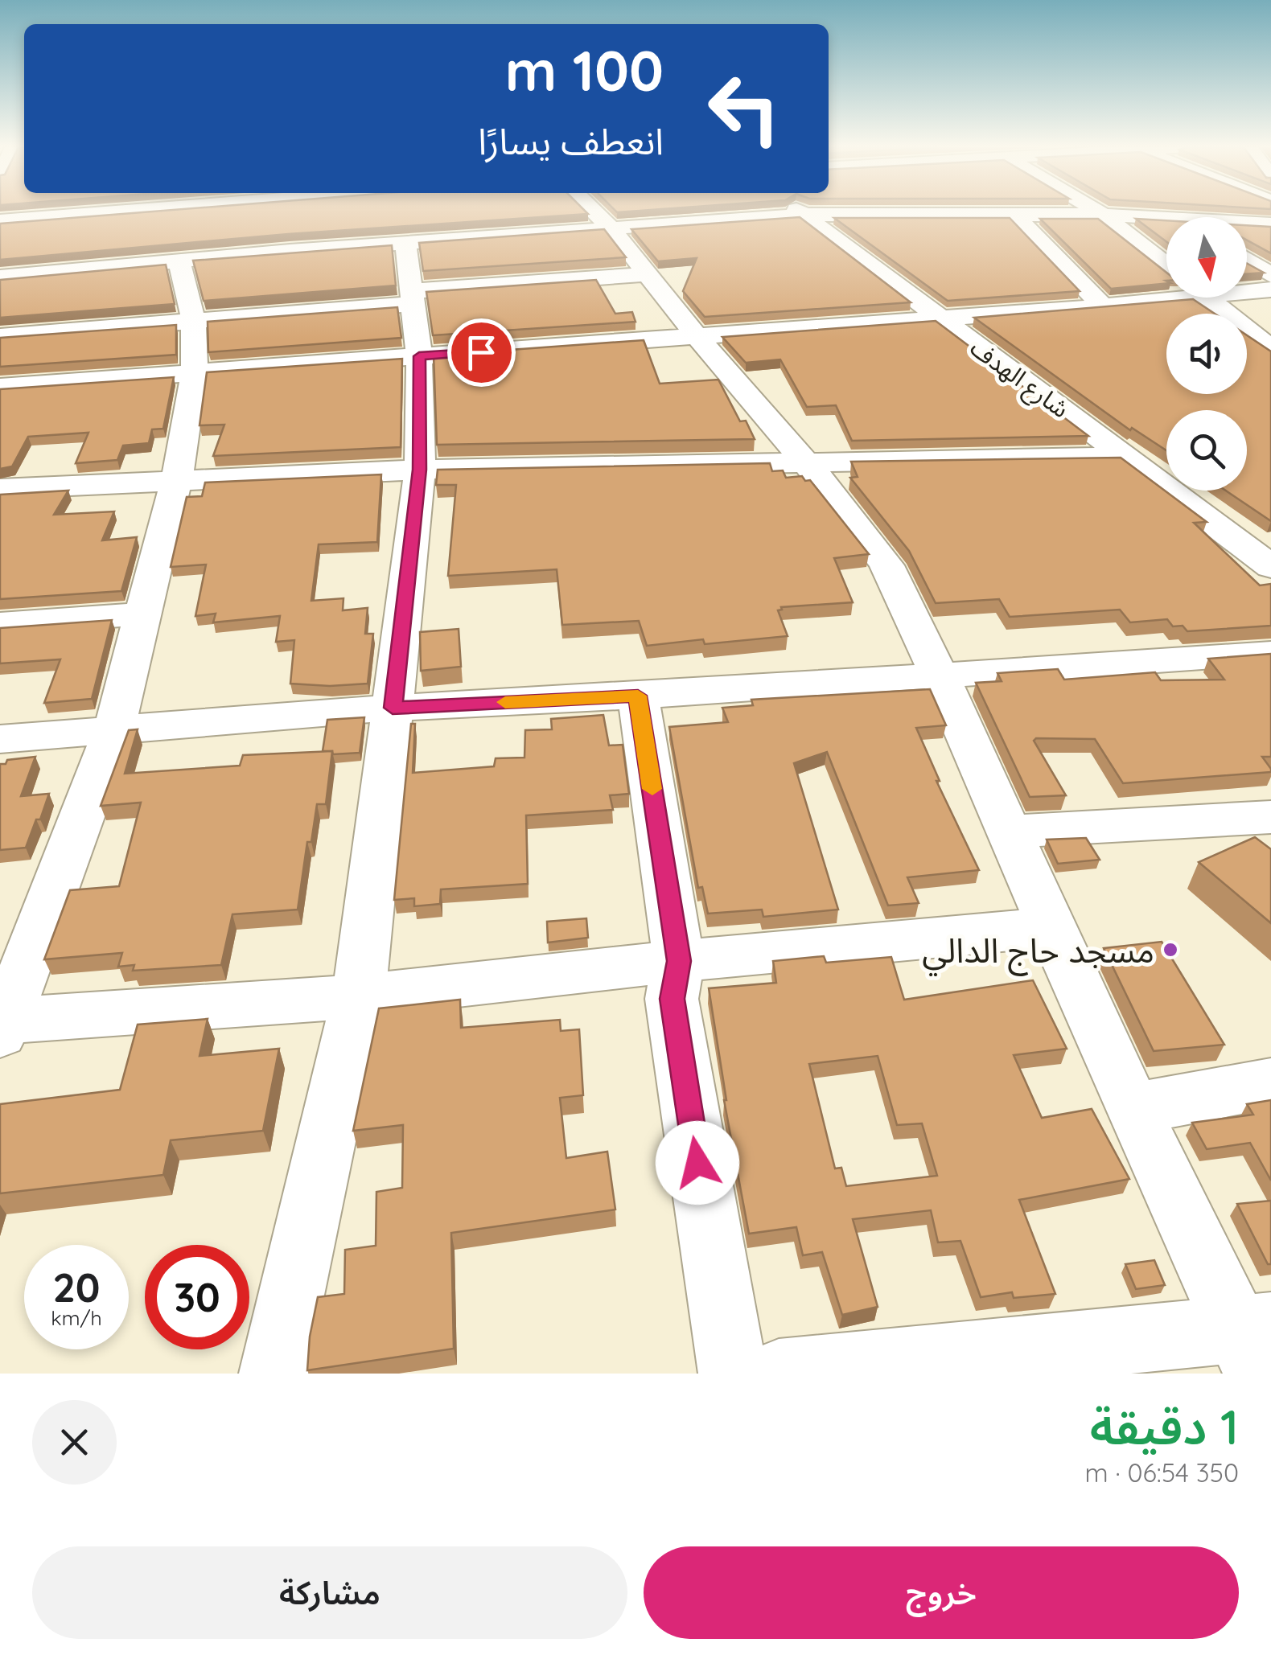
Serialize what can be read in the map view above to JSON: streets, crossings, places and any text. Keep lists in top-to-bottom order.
{
  "streets": {
    "street": ["شارع الهدف"]
  },
  "places": ["مسجد حاج الدالي"],
  "north": "bottom",
  "page": {
    "turn": ["100 m", "انعطف يسارًا"],
    "speed": "20 km/h",
    "limit": "30",
    "heading": ["1 دقيقة", "350 m · 06:54"],
    "buttons": ["خروج", "مشاركة"]
  }
}
